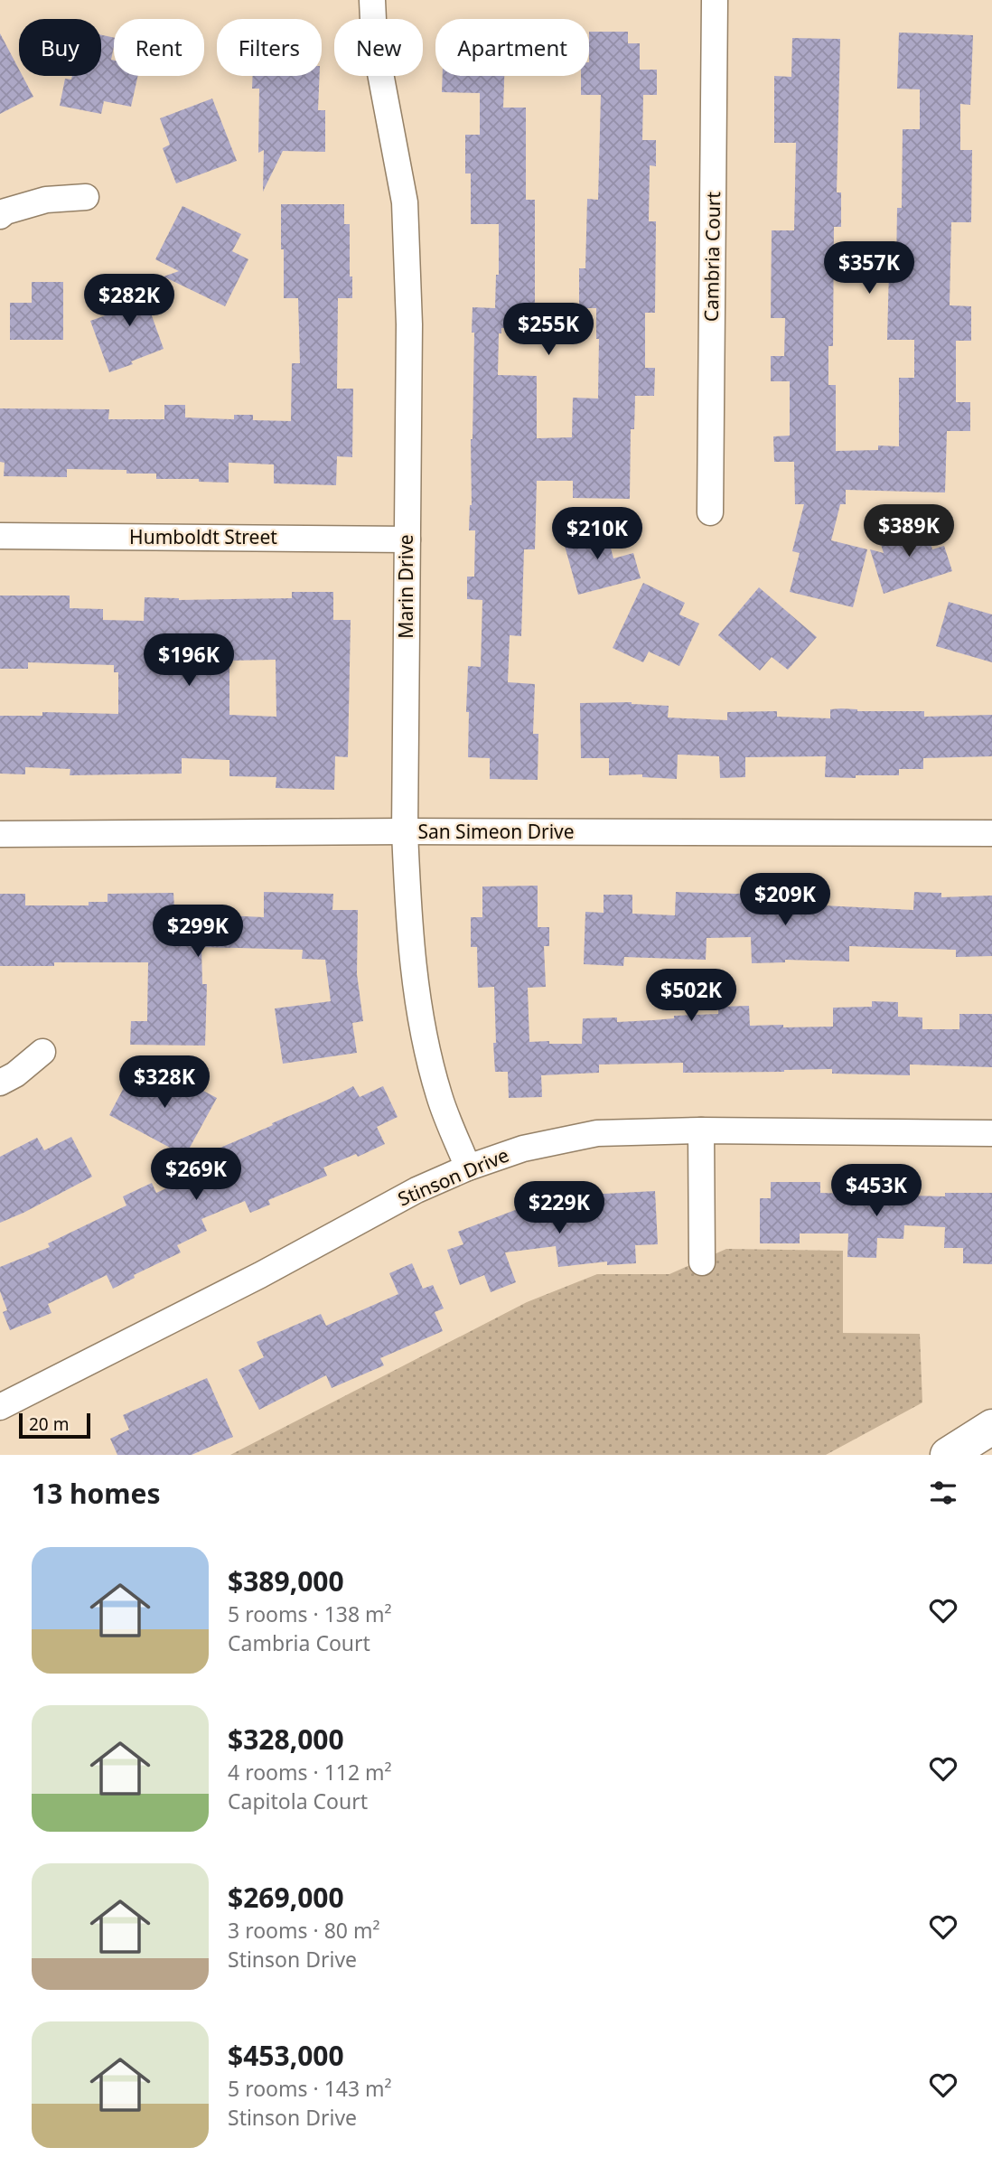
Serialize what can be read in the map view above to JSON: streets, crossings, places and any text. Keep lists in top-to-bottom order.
{
  "streets": {
    "street": [
      "Cambria Court",
      "Humboldt Street",
      "Marin Drive",
      "San Simeon Drive",
      "Stinson Drive"
    ]
  },
  "crossings": [
    ["Humboldt Street", "Marin Drive"],
    ["Marin Drive", "San Simeon Drive"],
    ["Marin Drive", "Stinson Drive"]
  ],
  "scale_bar": "20 m",
  "page": {
    "chip": [
      "Buy",
      "Rent",
      "Filters",
      "New",
      "Apartment"
    ],
    "price": [
      "$357K",
      "$282K",
      "$255K",
      "$389K",
      "$210K",
      "$196K",
      "$209K",
      "$299K",
      "$502K",
      "$328K",
      "$269K",
      "$453K",
      "$229K"
    ],
    "scale": "20 m",
    "heading": "13 homes",
    "list": [
      {
        "name": "$389,000",
        "note": "5 rooms · 138 m² · Cambria Court"
      },
      {
        "name": "$328,000",
        "note": "4 rooms · 112 m² · Capitola Court"
      },
      {
        "name": "$269,000",
        "note": "3 rooms · 80 m² · Stinson Drive"
      },
      {
        "name": "$453,000",
        "note": "5 rooms · 143 m² · Stinson Drive"
      }
    ]
  }
}
